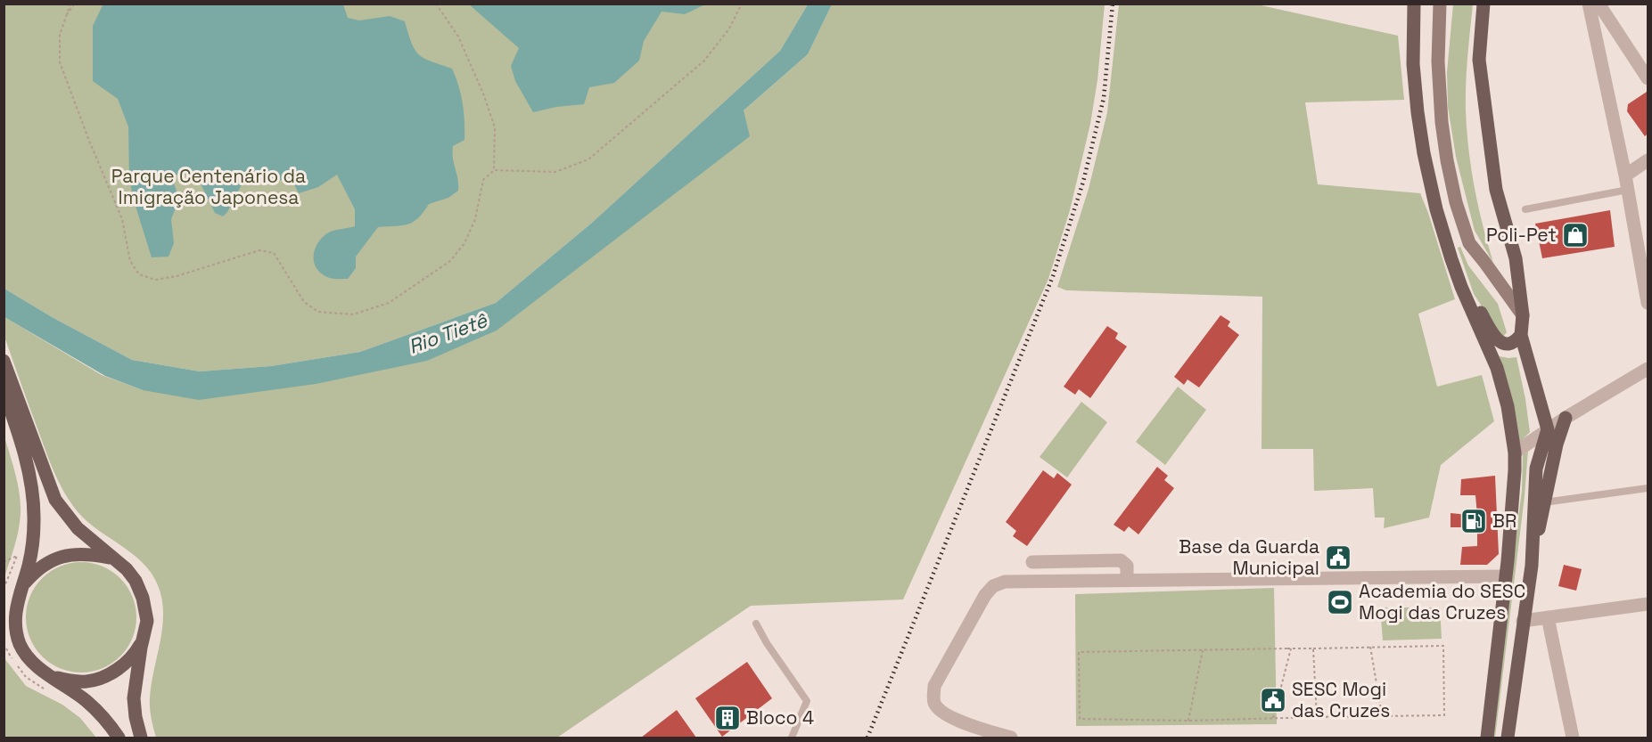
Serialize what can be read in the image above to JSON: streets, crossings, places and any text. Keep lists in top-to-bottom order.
{
  "water": ["Rio Tietê"],
  "parks": ["Parque Centenário da Imigração Japonesa"],
  "places": {
    "shop": ["Poli-Pet"],
    "fuel station": ["BR"],
    "public building": ["Base da Guarda Municipal", "SESC Mogi das Cruzes"],
    "sports": ["Academia do SESC Mogi das Cruzes"],
    "building": ["Bloco 4"]
  }
}
